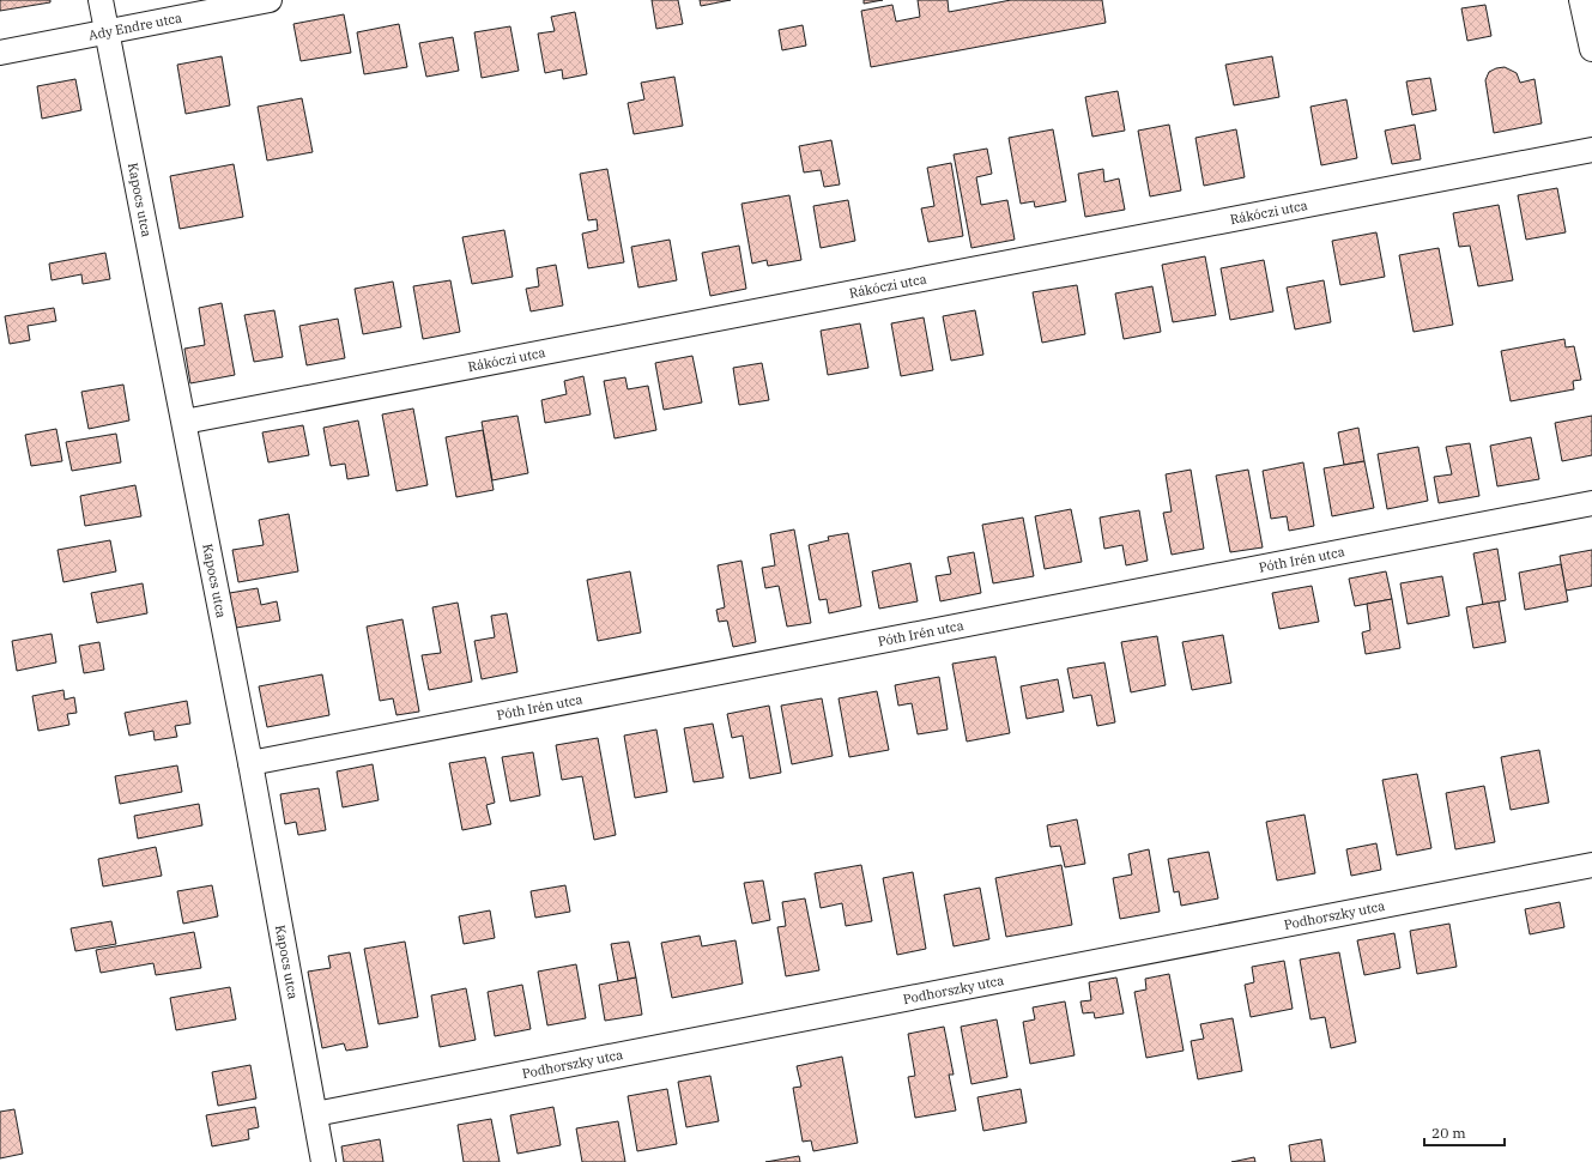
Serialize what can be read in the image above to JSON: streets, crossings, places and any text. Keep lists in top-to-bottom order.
{
  "streets": {
    "street": [
      "Ady Endre utca",
      "Kapocs utca",
      "Rákóczi utca",
      "Póth Irén utca",
      "Podhorszky utca"
    ]
  },
  "crossings": [
    ["Ady Endre utca", "Kapocs utca"],
    ["Kapocs utca", "Rákóczi utca"],
    ["Kapocs utca", "Póth Irén utca"],
    ["Kapocs utca", "Podhorszky utca"]
  ],
  "scale_bar": "20 m"
}
